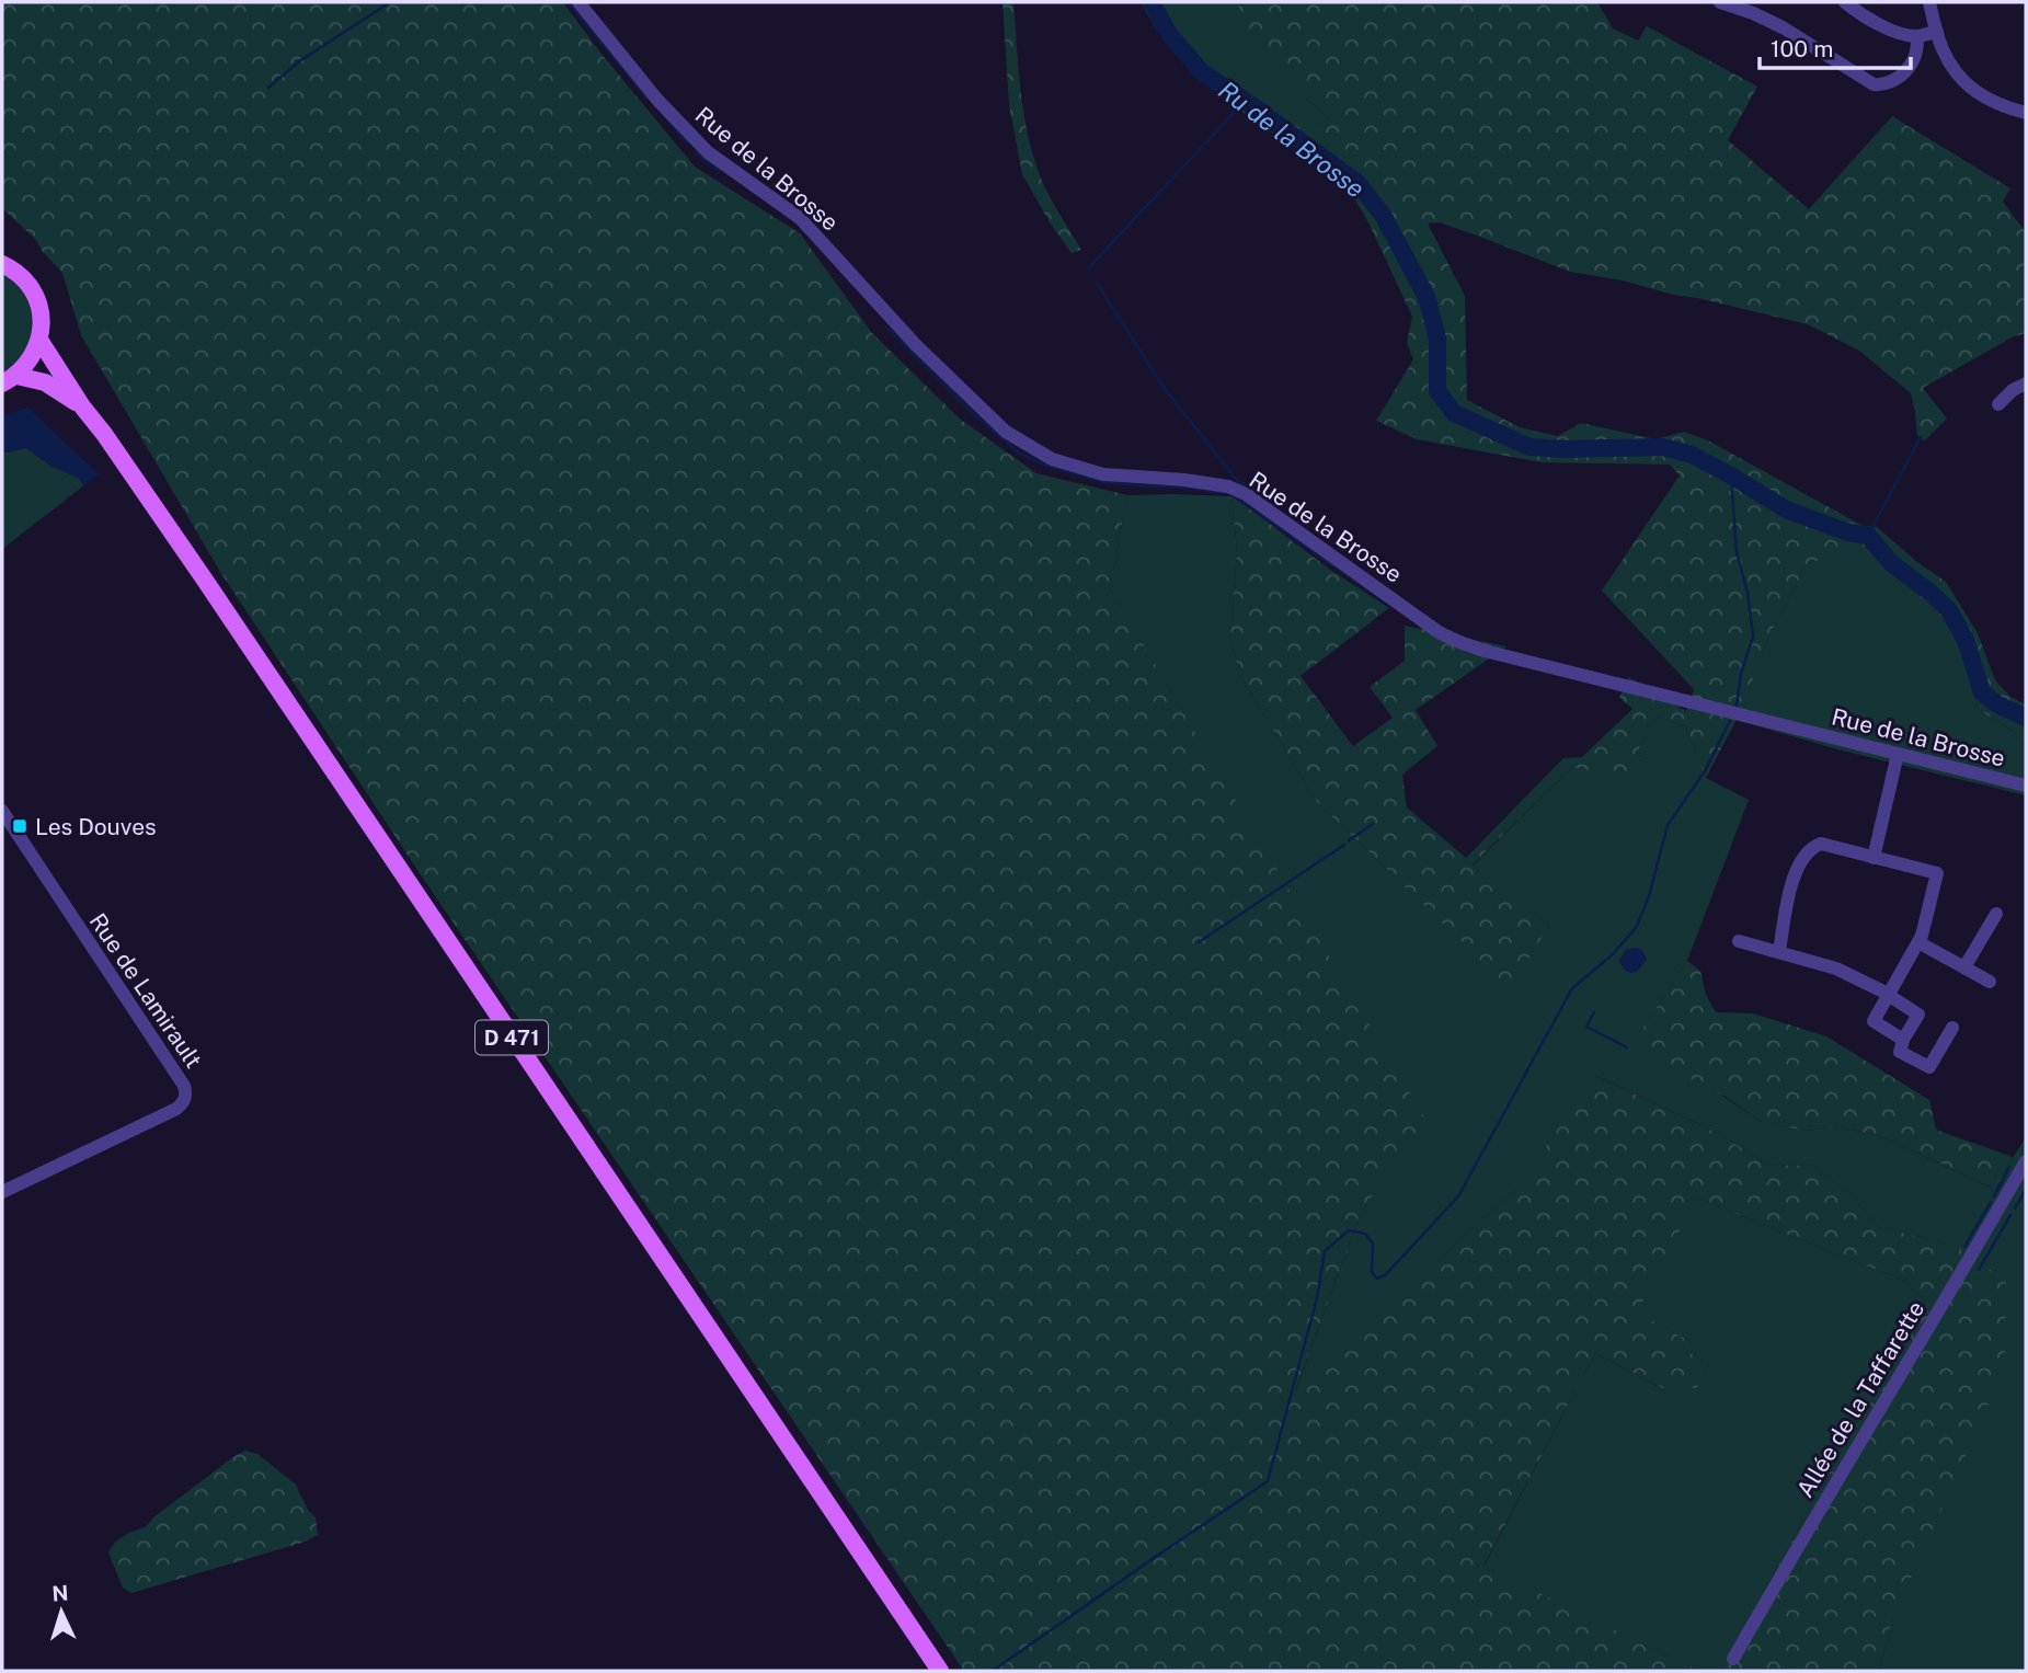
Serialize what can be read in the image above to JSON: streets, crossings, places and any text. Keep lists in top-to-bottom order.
{
  "streets": {
    "main road": ["D 471"],
    "street": ["Rue de la Brosse", "Rue de Lamirault", "Allée de la Taffarette"]
  },
  "water": ["Ru de la Brosse"],
  "places": {
    "transit": ["Les Douves"]
  },
  "scale_bar": "100 m",
  "north": "top"
}
